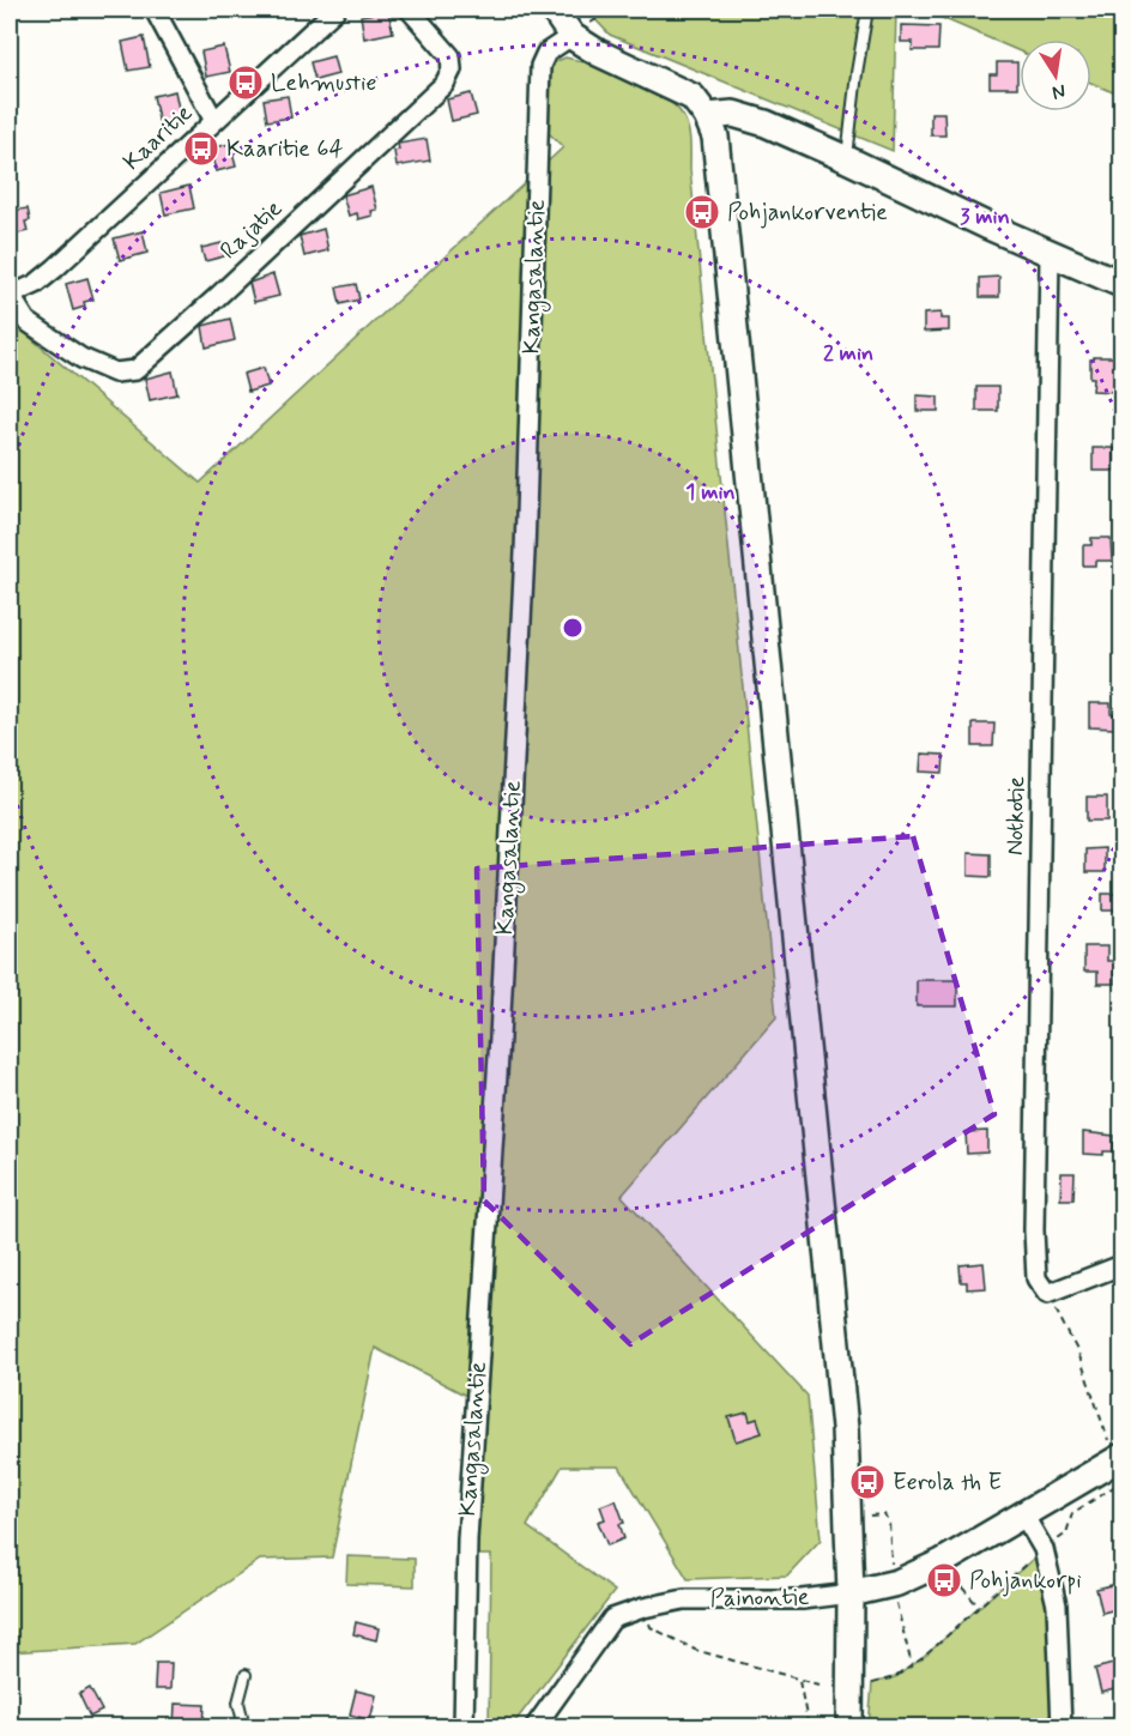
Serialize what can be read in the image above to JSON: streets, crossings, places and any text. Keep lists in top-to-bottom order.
{
  "streets": {
    "main road": ["Painontie"],
    "street": [
      "Kaaritie",
      "Rajatie",
      "Kangasalantie",
      "Notkotie"
    ]
  },
  "crossings": [
    ["Kaaritie", "Rajatie"]
  ],
  "places": {
    "bus stop": [
      "Lehmustie",
      "Kaaritie 64",
      "Pohjankorventie",
      "Eerola th E",
      "Pohjankorpi"
    ]
  },
  "north": "bottom",
  "rings": ["3 min", "2 min", "1 min"]
}
